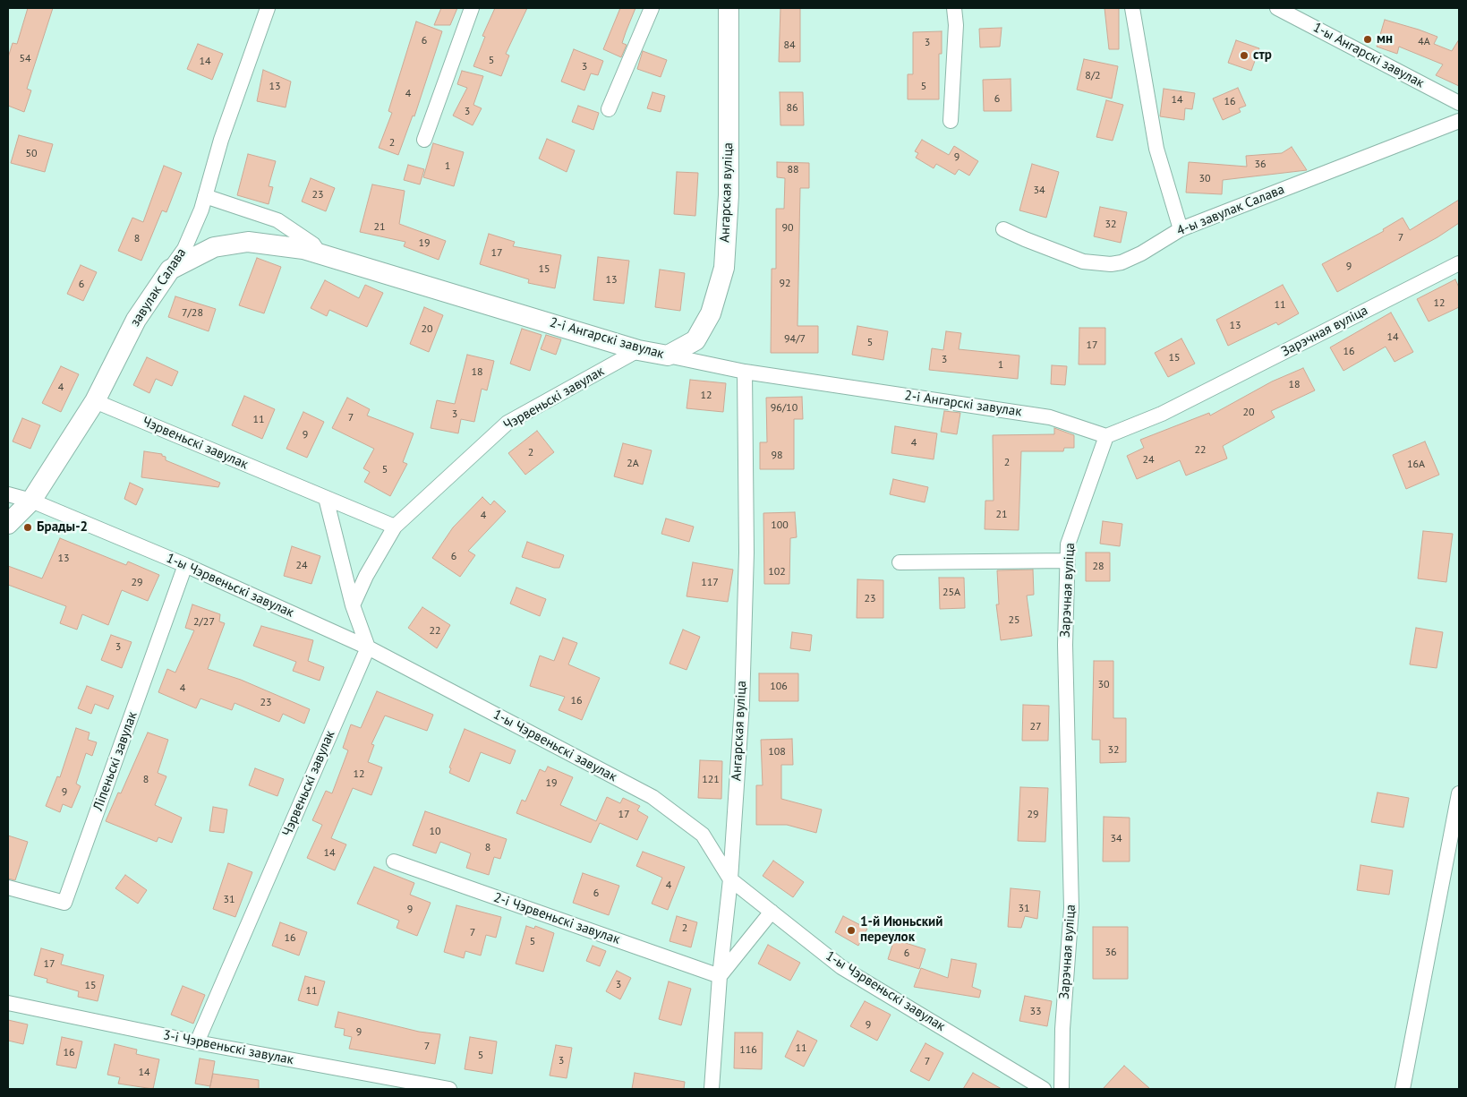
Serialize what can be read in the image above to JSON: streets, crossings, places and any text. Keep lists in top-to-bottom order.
{
  "streets": {
    "street": [
      "1-ы Ангарскі завулак",
      "Ангарская вуліца",
      "4-ы завулак Салава",
      "завулак Салава",
      "Зарэчная вуліца",
      "2-і Ангарскі завулак",
      "Чэрвеньскі завулак",
      "1-ы Чэрвеньскі завулак",
      "Ліпеньскі завулак",
      "2-і Чэрвеньскі завулак",
      "3-і Чэрвеньскі завулак"
    ]
  },
  "crossings": [
    ["Ангарская вуліца", "2-і Ангарскі завулак"],
    ["Ангарская вуліца", "1-ы Чэрвеньскі завулак"],
    ["Ангарская вуліца", "2-і Чэрвеньскі завулак"],
    ["завулак Салава", "2-і Ангарскі завулак"],
    ["завулак Салава", "Чэрвеньскі завулак"],
    ["завулак Салава", "1-ы Чэрвеньскі завулак"],
    ["Зарэчная вуліца", "2-і Ангарскі завулак"],
    ["2-і Ангарскі завулак", "Чэрвеньскі завулак"],
    ["Чэрвеньскі завулак", "1-ы Чэрвеньскі завулак"],
    ["Чэрвеньскі завулак", "3-і Чэрвеньскі завулак"],
    ["1-ы Чэрвеньскі завулак", "Ліпеньскі завулак"]
  ],
  "places": [
    "мн",
    "стр",
    "Брады-2",
    "1-й Июньский переулок"
  ],
  "house_numbers": [
    "6",
    "4А",
    "3",
    "84",
    "54",
    "5",
    "14",
    "3",
    "8/2",
    "13",
    "5",
    "4",
    "6",
    "14",
    "16",
    "86",
    "3",
    "2",
    "50",
    "9",
    "36",
    "1",
    "88",
    "30",
    "34",
    "23",
    "32",
    "21",
    "90",
    "7",
    "8",
    "19",
    "17",
    "9",
    "15",
    "13",
    "92",
    "6",
    "12",
    "11",
    "7/28",
    "13",
    "20",
    "14",
    "94/7",
    "5",
    "17",
    "16",
    "15",
    "3",
    "1",
    "18",
    "18",
    "4",
    "12",
    "96/10",
    "20",
    "3",
    "7",
    "11",
    "9",
    "4",
    "22",
    "2",
    "98",
    "24",
    "2",
    "2А",
    "16А",
    "5",
    "21",
    "4",
    "100",
    "6",
    "13",
    "24",
    "28",
    "102",
    "29",
    "117",
    "25А",
    "23",
    "25",
    "2/27",
    "22",
    "3",
    "30",
    "106",
    "4",
    "16",
    "23",
    "27",
    "32",
    "108",
    "12",
    "8",
    "121",
    "19",
    "9",
    "17",
    "29",
    "10",
    "34",
    "8",
    "14",
    "4",
    "6",
    "31",
    "31",
    "9",
    "2",
    "7",
    "16",
    "5",
    "36",
    "6",
    "17",
    "3",
    "15",
    "11",
    "33",
    "9",
    "9",
    "7",
    "11",
    "116",
    "16",
    "5",
    "3",
    "7",
    "14"
  ]
}
